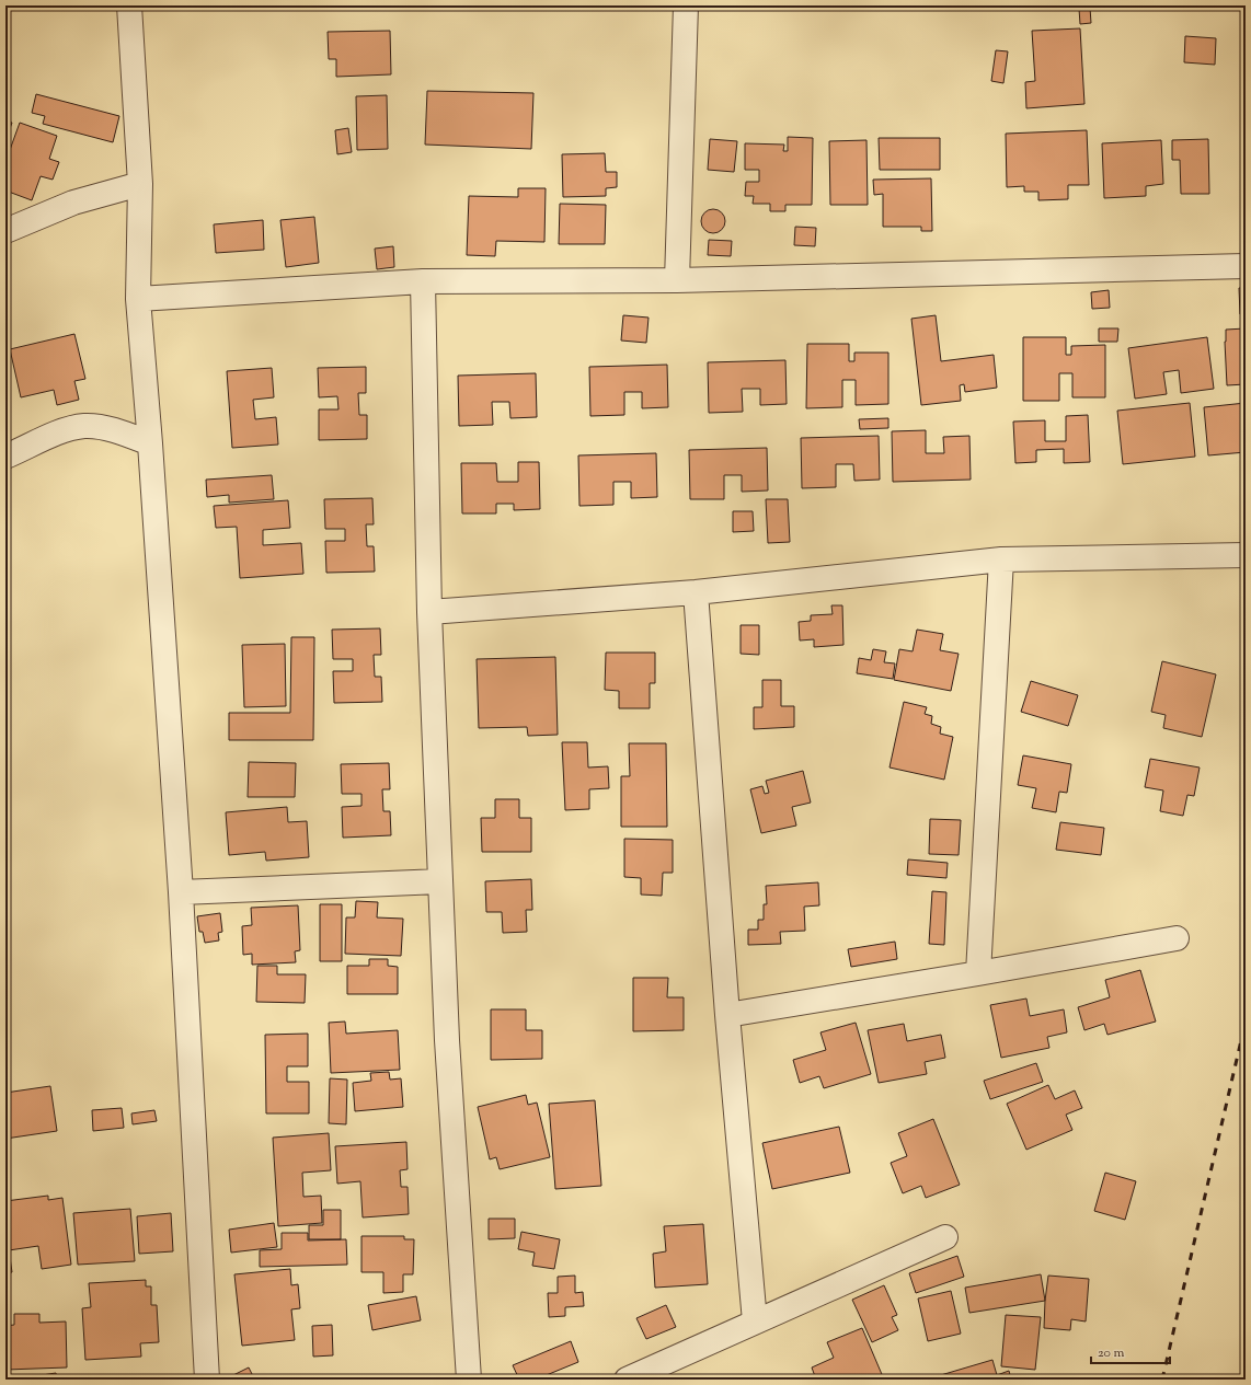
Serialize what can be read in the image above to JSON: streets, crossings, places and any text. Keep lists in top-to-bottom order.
{
  "scale_bar": "20 m"
}
